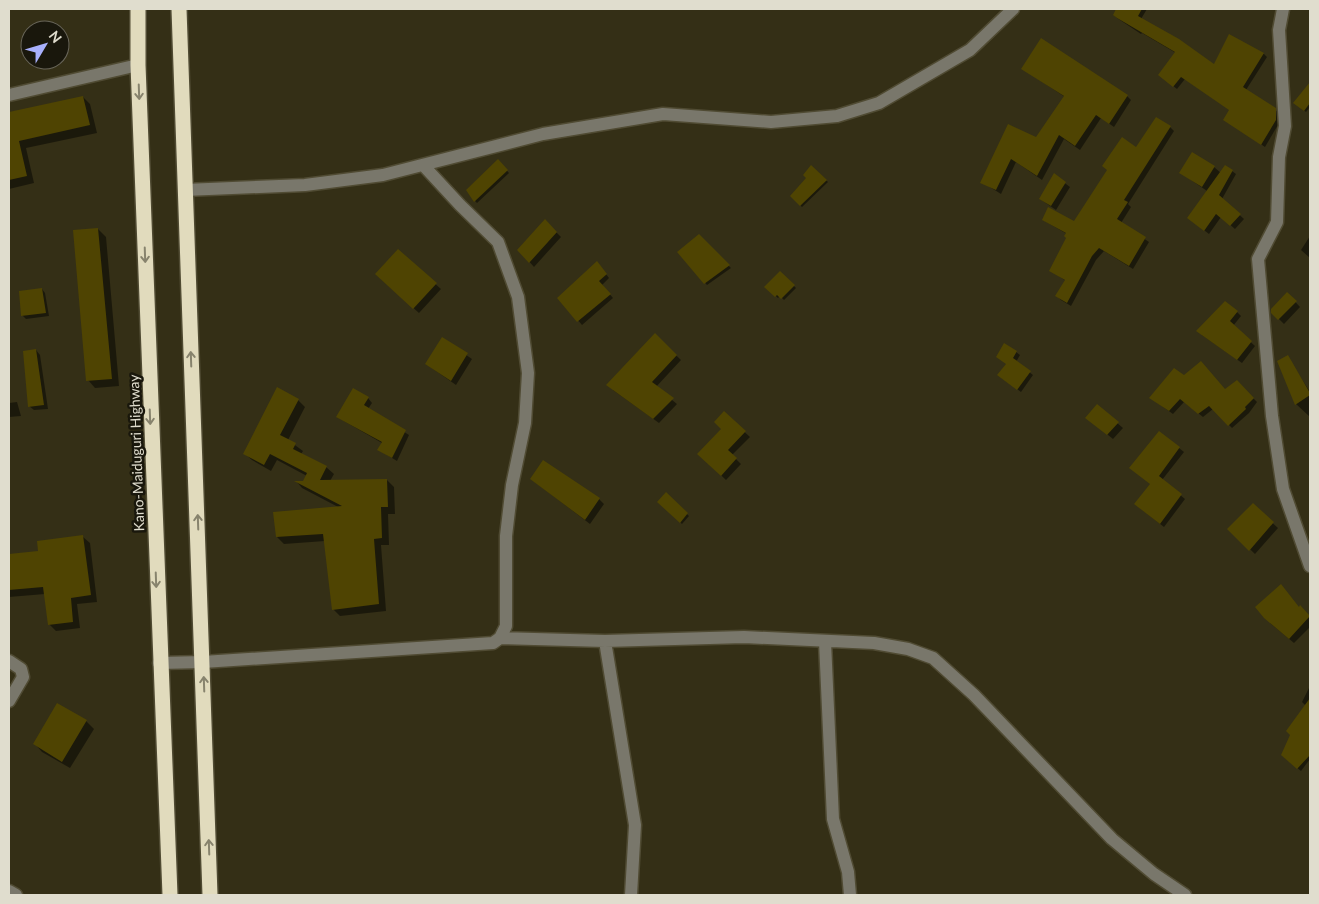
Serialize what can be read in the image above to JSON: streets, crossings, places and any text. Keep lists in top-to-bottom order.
{
  "streets": {
    "highway": ["Kano-Maiduguri Highway"]
  },
  "north": "top right"
}
